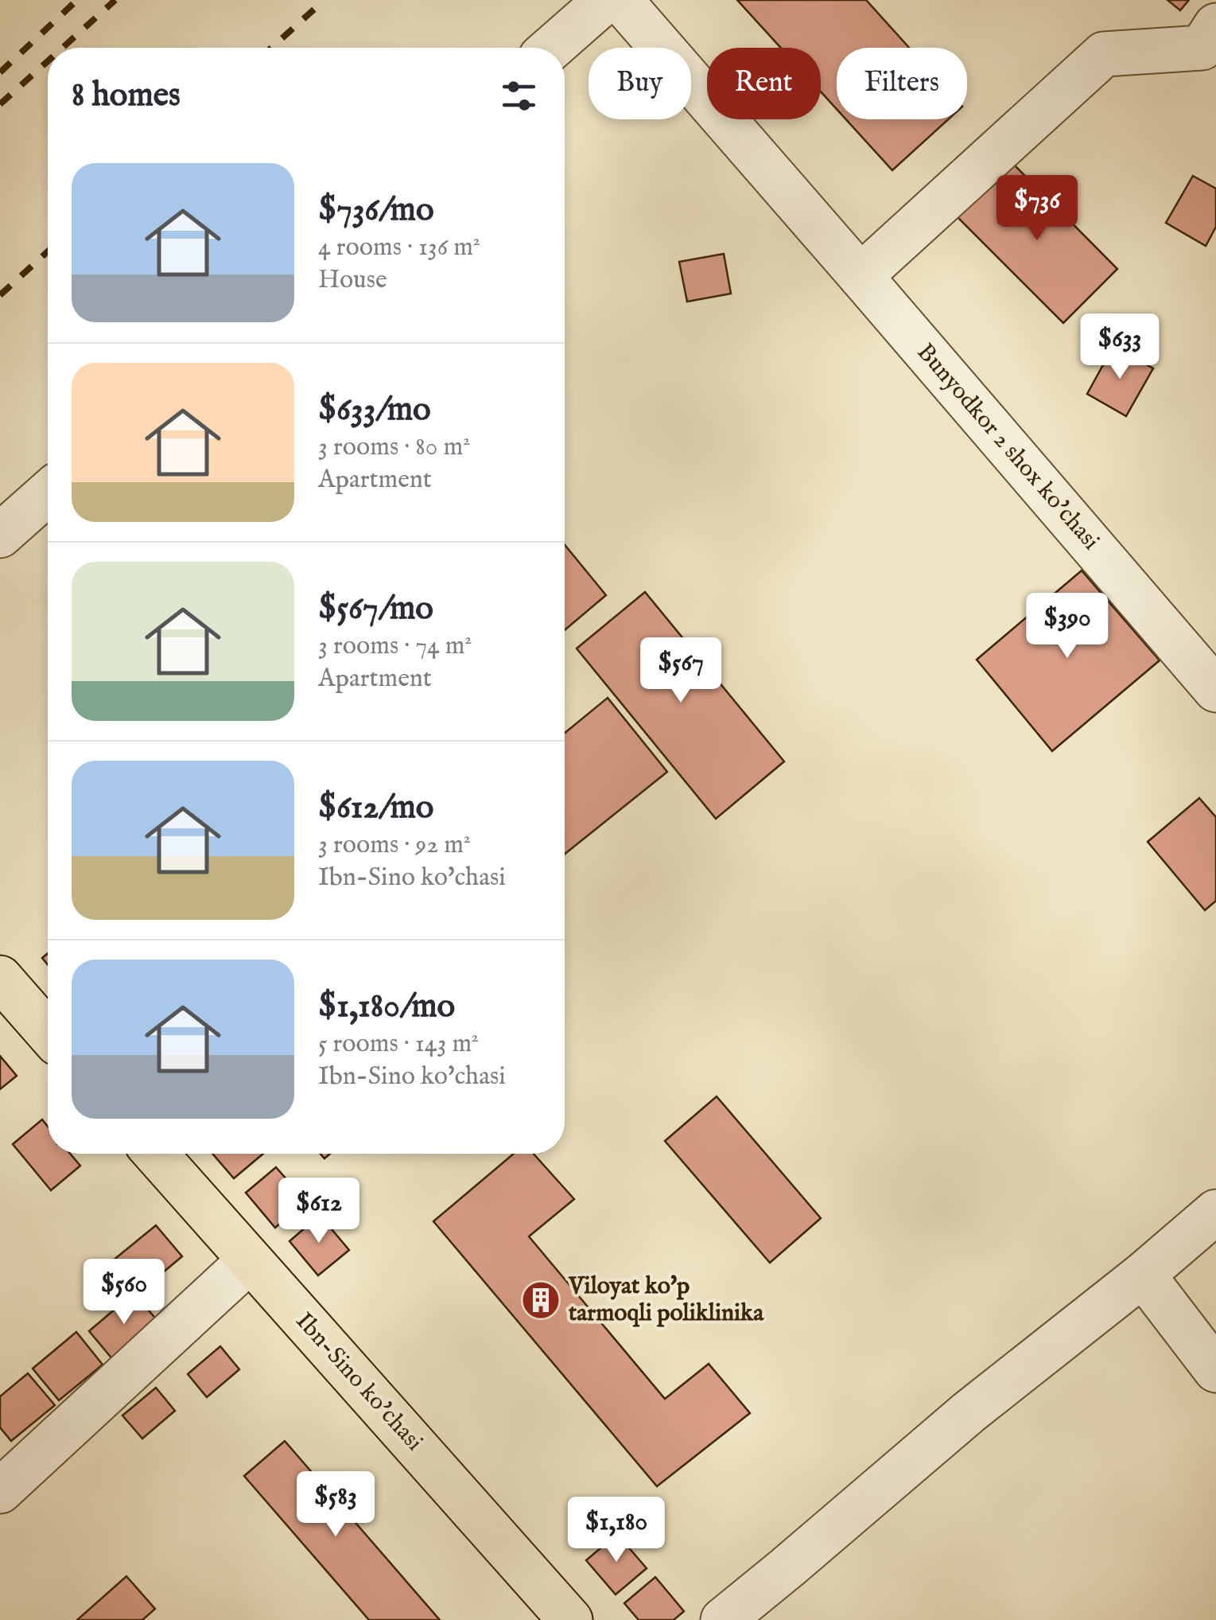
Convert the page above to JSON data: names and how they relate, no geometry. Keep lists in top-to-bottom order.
{
  "streets": {
    "main road": ["Ibn-Sino ko'chasi"],
    "street": ["Bunyodkor 2 shox ko'chasi"]
  },
  "places": {
    "building": ["Viloyat ko'p tarmoqli poliklinika"]
  },
  "page": {
    "chip": ["Buy", "Rent", "Filters"],
    "heading": "8 homes",
    "list": [
      {
        "name": "$736/mo",
        "note": "4 rooms · 136 m² · House"
      },
      {
        "name": "$633/mo",
        "note": "3 rooms · 80 m² · Apartment"
      },
      {
        "name": "$567/mo",
        "note": "3 rooms · 74 m² · Apartment"
      },
      {
        "name": "$612/mo",
        "note": "3 rooms · 92 m² · Ibn-Sino ko'chasi"
      },
      {
        "name": "$1,180/mo",
        "note": "5 rooms · 143 m² · Ibn-Sino ko'chasi"
      }
    ],
    "price": [
      "$736",
      "$633",
      "$390",
      "$567",
      "$612",
      "$560",
      "$583",
      "$1,180"
    ]
  }
}
